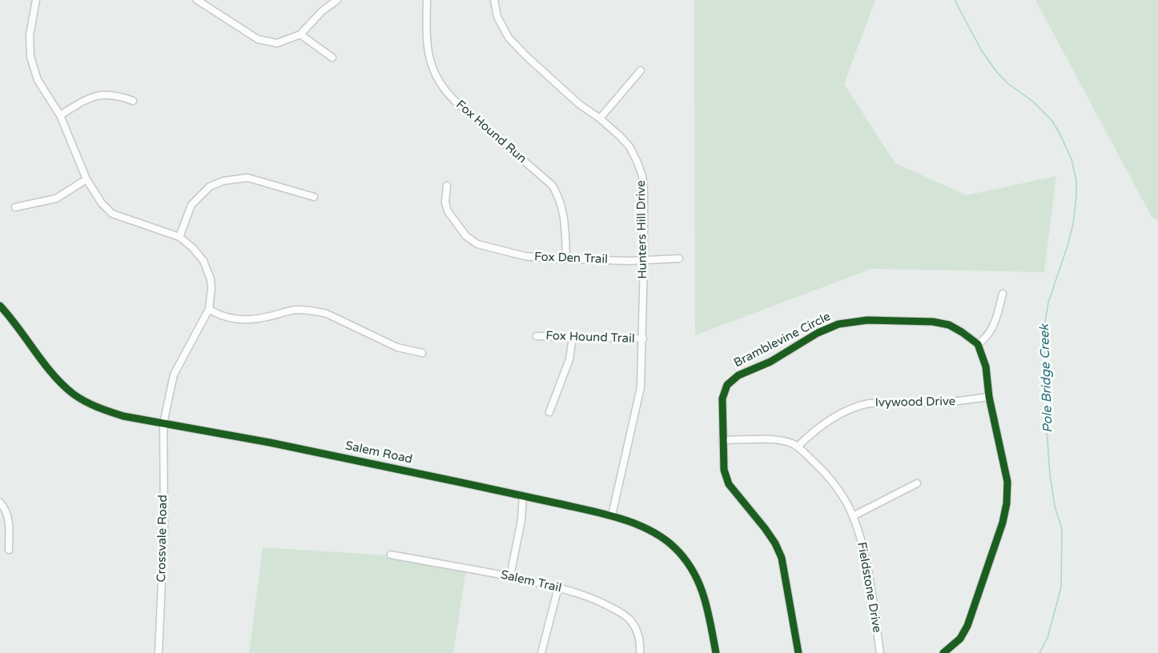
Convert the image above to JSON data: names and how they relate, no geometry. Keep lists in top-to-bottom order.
{
  "streets": {
    "street": [
      "Fox Hound Run",
      "Hunters Hill Drive",
      "Fox Den Trail",
      "Fox Hound Trail",
      "Bramblevine Circle",
      "Ivywood Drive",
      "Salem Road",
      "Crossvale Road",
      "Salem Trail",
      "Fieldstone Drive"
    ]
  },
  "crossings": [
    ["Fox Hound Run", "Fox Den Trail"],
    ["Hunters Hill Drive", "Fox Den Trail"],
    ["Hunters Hill Drive", "Fox Hound Trail"],
    ["Hunters Hill Drive", "Salem Road"],
    ["Bramblevine Circle", "Fieldstone Drive"],
    ["Ivywood Drive", "Fieldstone Drive"],
    ["Salem Road", "Crossvale Road"]
  ],
  "water": ["Pole Bridge Creek"]
}
